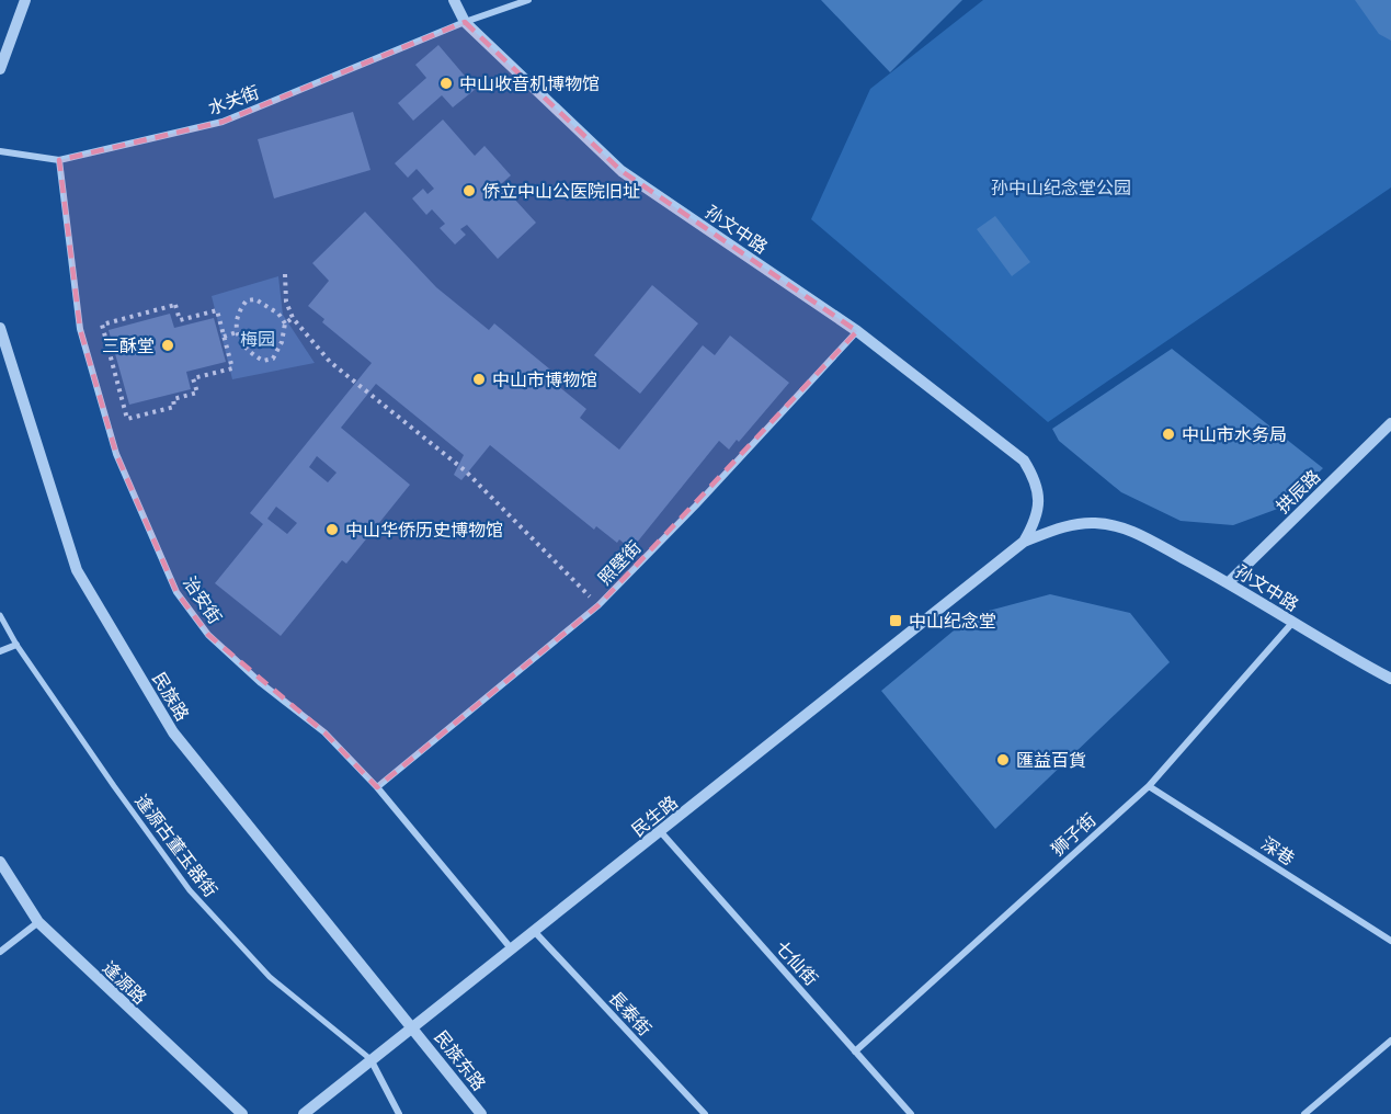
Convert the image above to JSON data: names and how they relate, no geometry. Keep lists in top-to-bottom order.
{
  "streets": {
    "street": [
      "水关街",
      "孙文中路",
      "拱辰路",
      "照壁街",
      "治安街",
      "民族路",
      "民生路",
      "狮子街",
      "逢源古董玉器街",
      "深巷",
      "七仙街",
      "逢源路",
      "長泰街",
      "民族东路"
    ]
  },
  "crossings": [
    ["水关街", "孙文中路"],
    ["水关街", "治安街"],
    ["孙文中路", "拱辰路"],
    ["孙文中路", "照壁街"],
    ["孙文中路", "民生路"],
    ["孙文中路", "狮子街"],
    ["照壁街", "治安街"],
    ["治安街", "民生路"],
    ["民族路", "民生路"],
    ["民族路", "民族东路"],
    ["民生路", "逢源古董玉器街"],
    ["民生路", "七仙街"],
    ["民生路", "長泰街"],
    ["民生路", "民族东路"],
    ["狮子街", "深巷"],
    ["狮子街", "七仙街"]
  ],
  "parks": ["孙中山纪念堂公园", "梅园"],
  "places": {
    "other": [
      "中山收音机博物馆",
      "侨立中山公医院旧址",
      "三酥堂",
      "中山市博物馆",
      "中山市水务局",
      "中山华侨历史博物馆",
      "匯益百貨"
    ],
    "transit": ["中山纪念堂"]
  }
}
